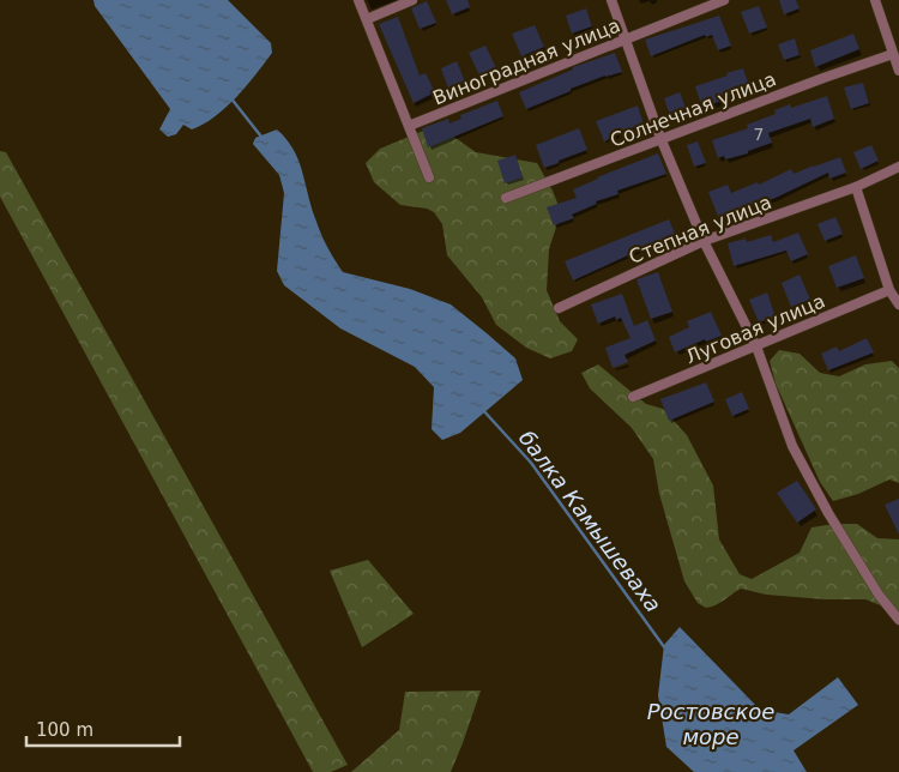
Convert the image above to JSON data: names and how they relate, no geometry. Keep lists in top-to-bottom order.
{
  "streets": {
    "street": [
      "Виноградная улица",
      "Солнечная улица",
      "Степная улица",
      "Луговая улица"
    ]
  },
  "water": ["балка Камышеваха", "Ростовское море"],
  "house_numbers": ["7"],
  "scale_bar": "100 m"
}
